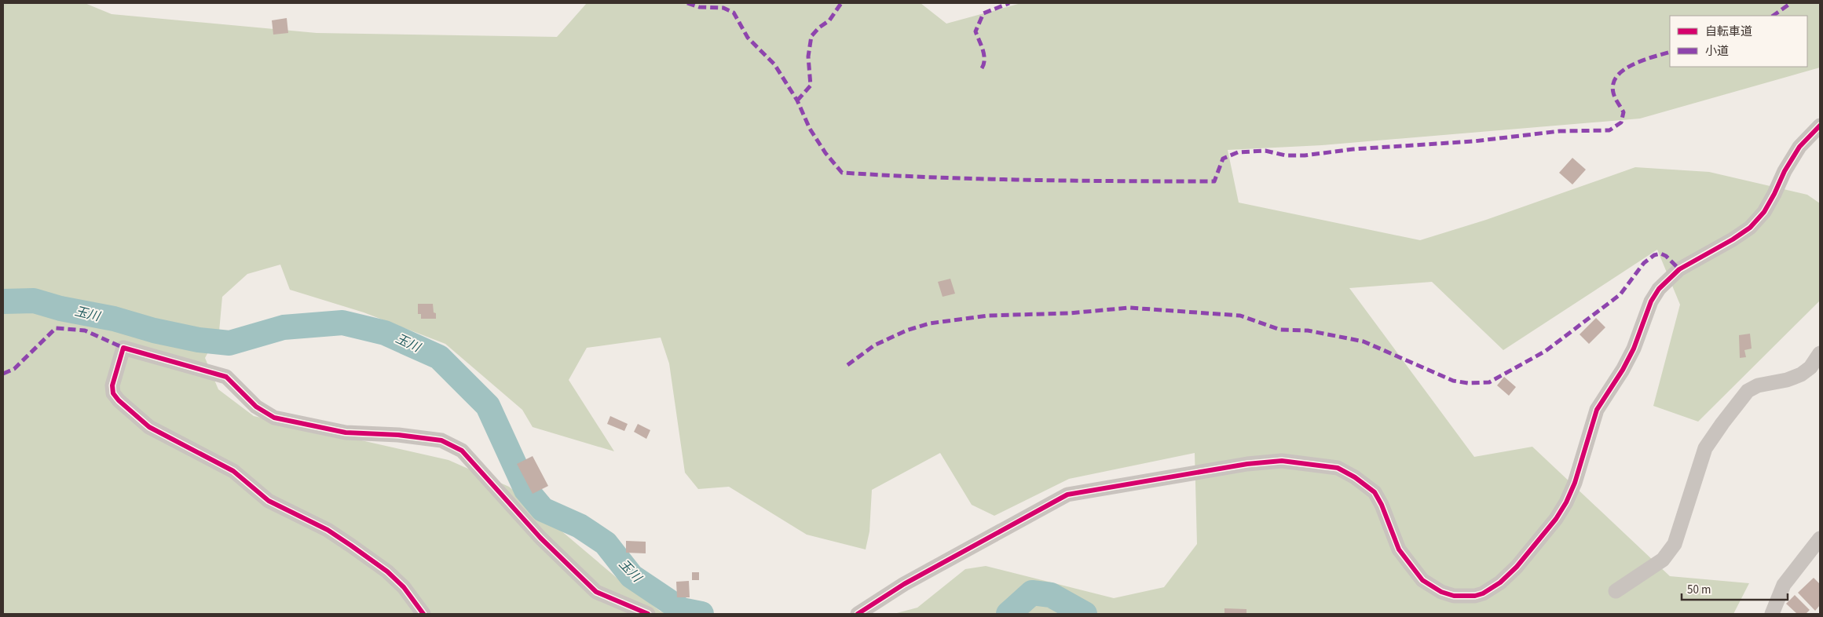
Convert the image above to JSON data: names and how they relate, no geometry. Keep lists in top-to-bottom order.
{
  "water": ["玉川"],
  "legend": ["自転車道", "小道"],
  "scale_bar": "50 m"
}
